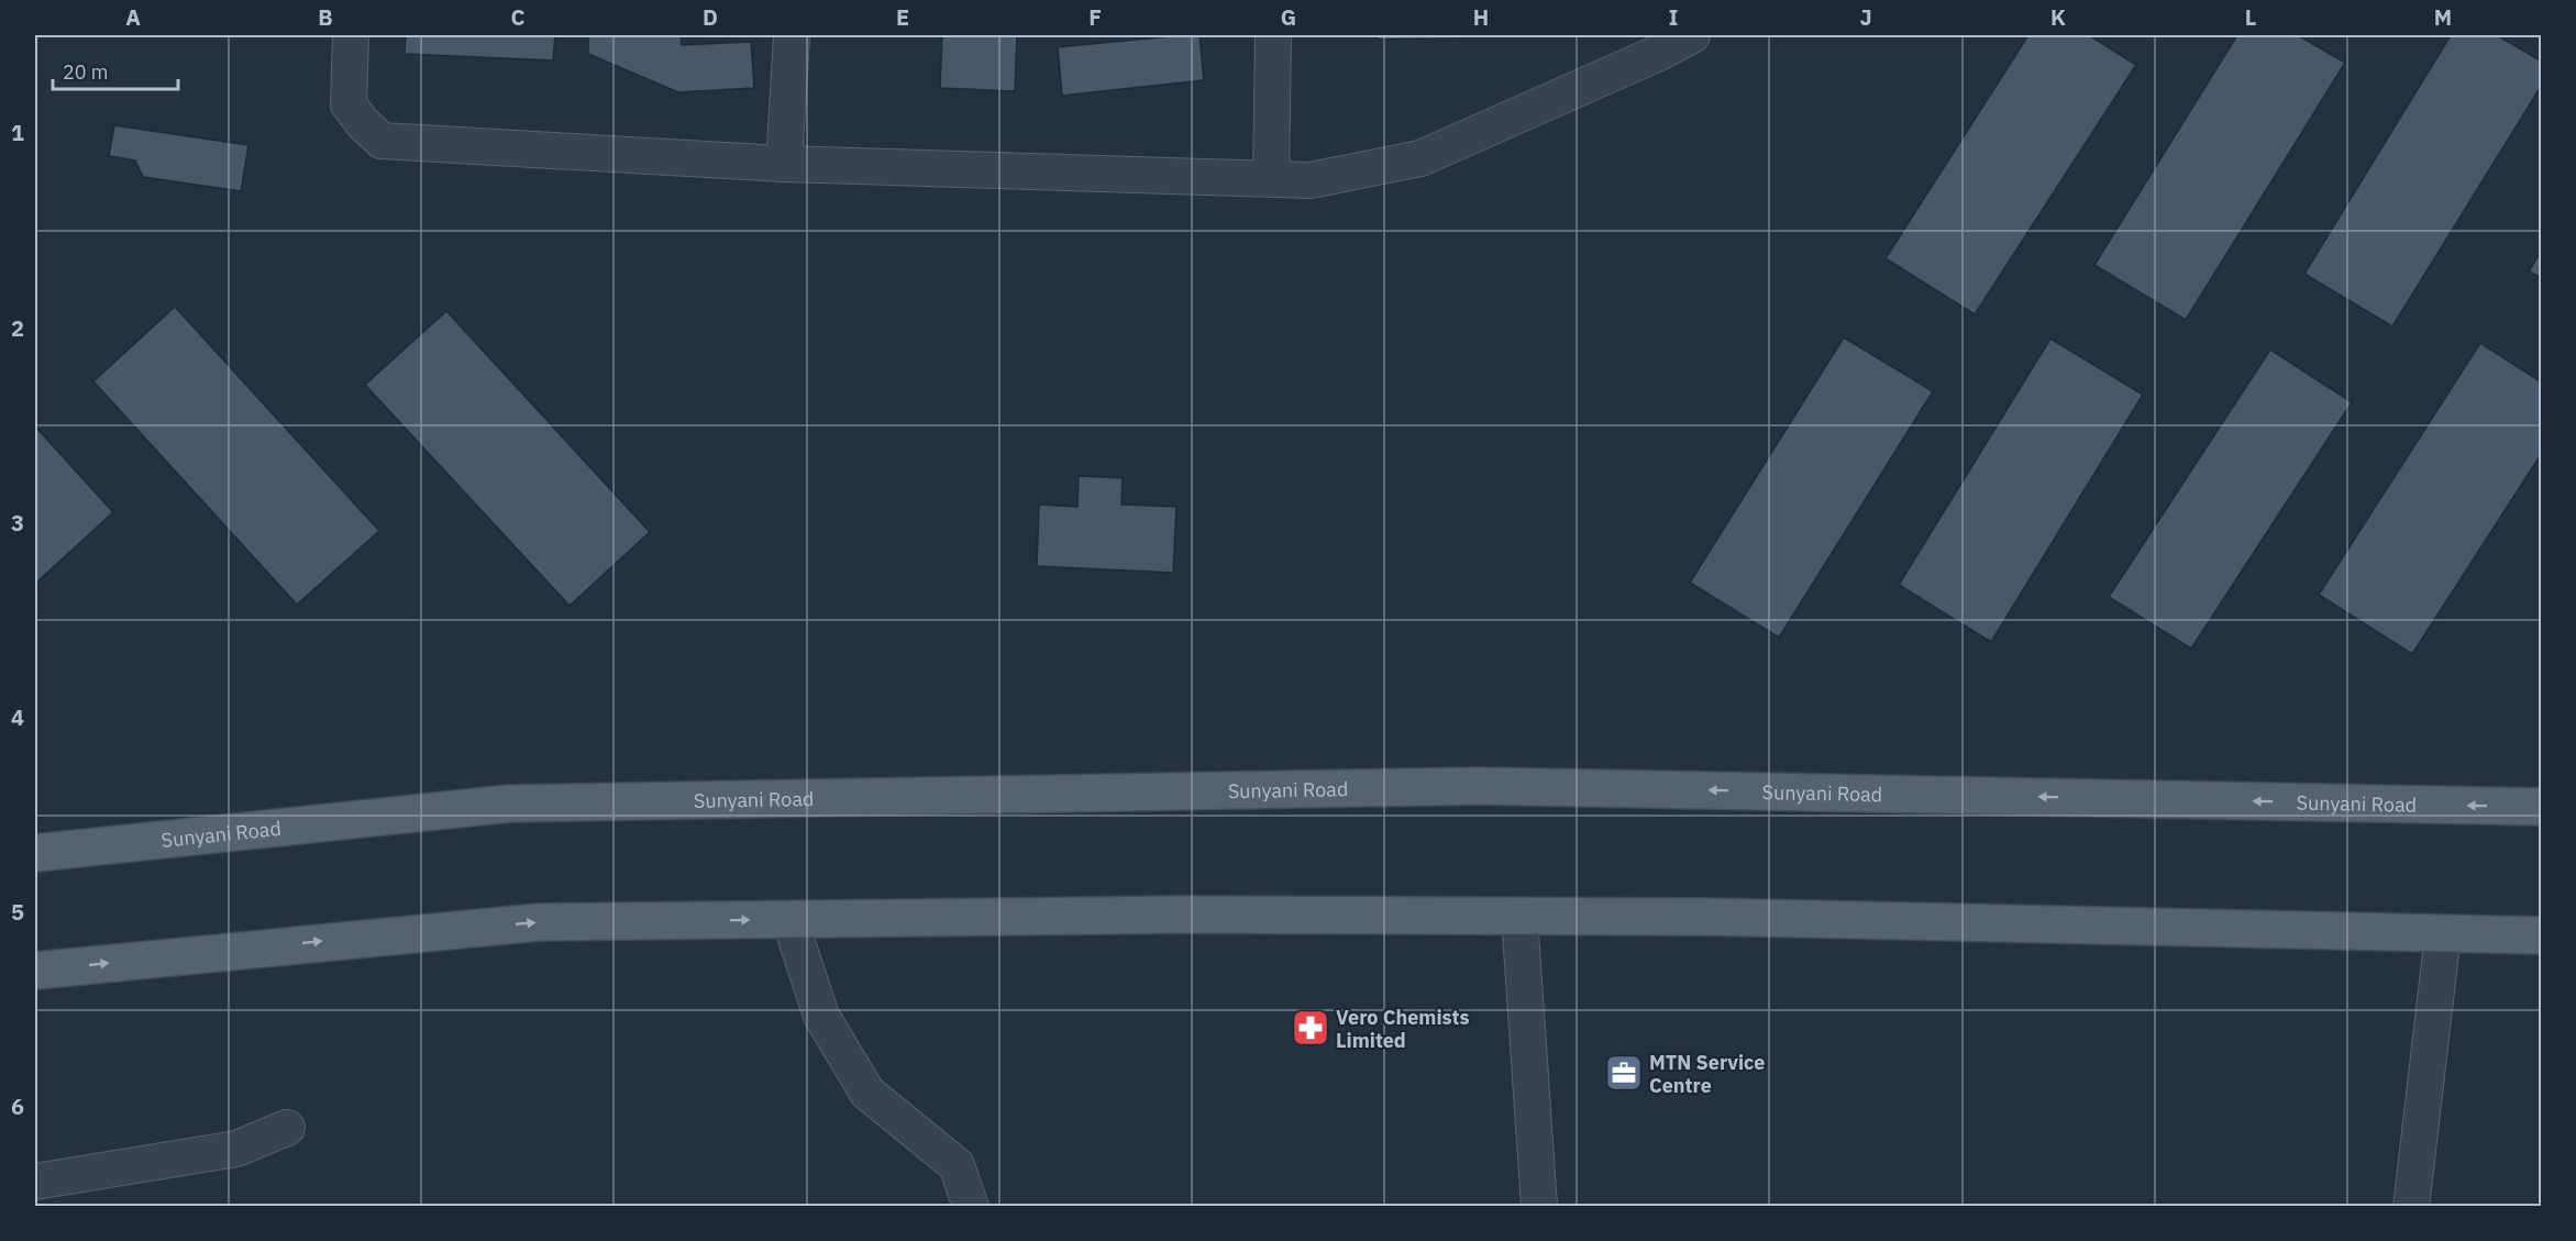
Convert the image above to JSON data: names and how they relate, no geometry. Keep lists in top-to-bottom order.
{
  "streets": {
    "main road": ["Sunyani Road"]
  },
  "places": {
    "pharmacy": ["Vero Chemists Limited"],
    "office": ["MTN Service Centre"]
  },
  "scale_bar": "20 m",
  "grid": {
    "columns": [
      "A",
      "B",
      "C",
      "D",
      "E",
      "F",
      "G",
      "H",
      "I",
      "J",
      "K",
      "L",
      "M"
    ],
    "rows": [
      "1",
      "2",
      "3",
      "4",
      "5",
      "6"
    ]
  }
}
